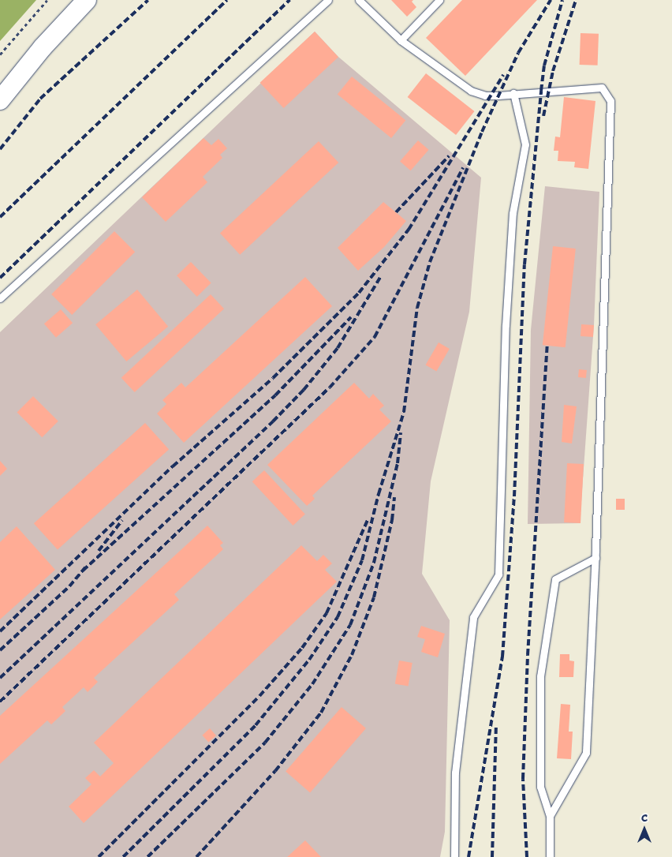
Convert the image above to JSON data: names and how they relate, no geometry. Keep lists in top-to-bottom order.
{
  "north": "top"
}
